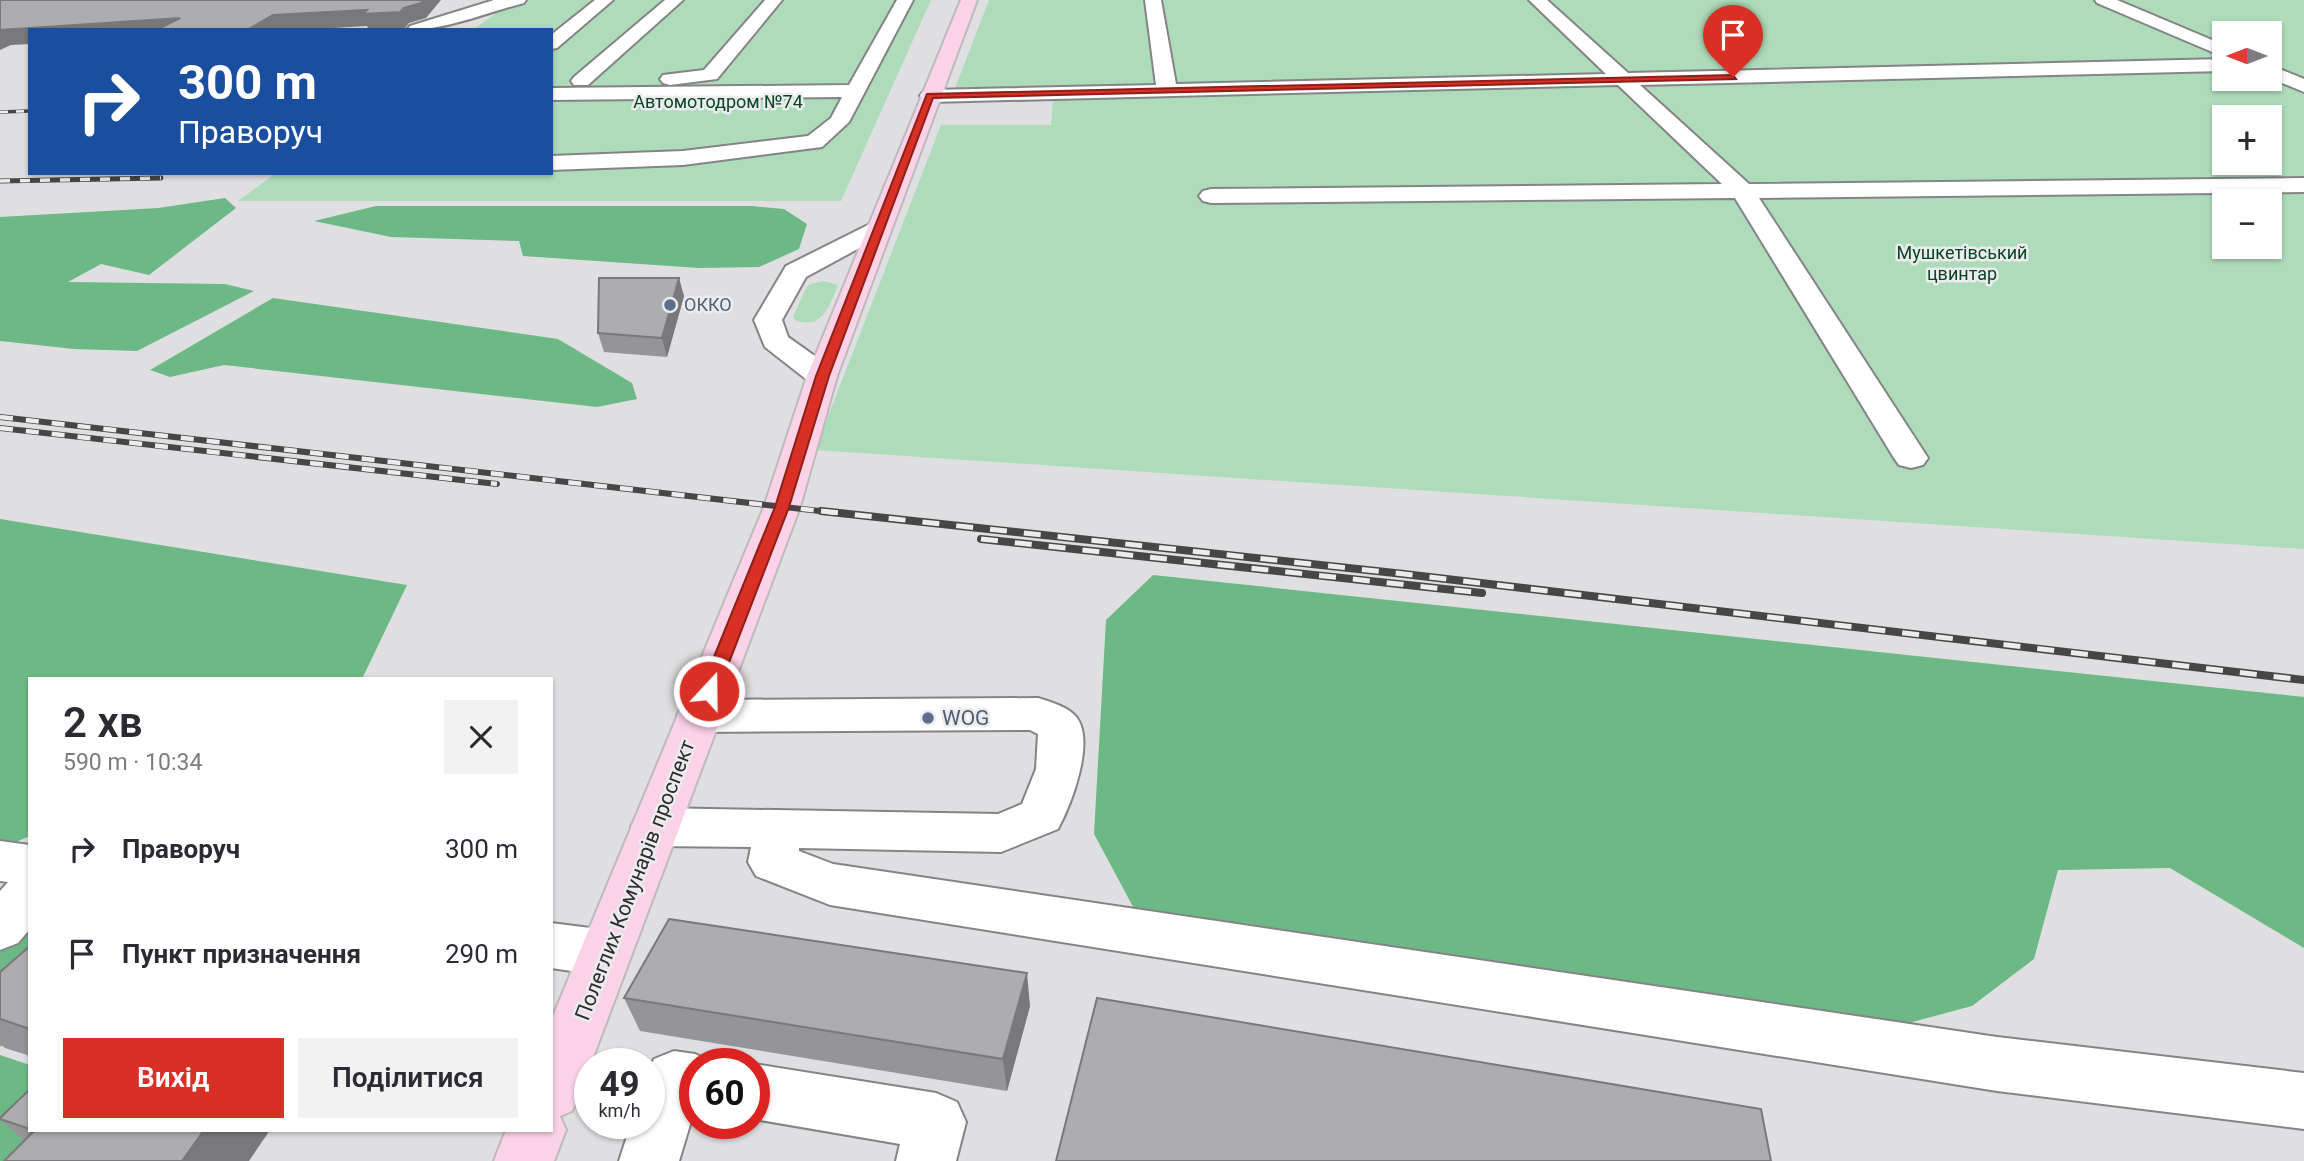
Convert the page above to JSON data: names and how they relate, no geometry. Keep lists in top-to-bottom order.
{
  "streets": {
    "main road": ["Полеглих Комунарів проспект"]
  },
  "parks": ["Автомотодром №74", "Мушкетівський цвинтар"],
  "places": ["ОККО", "WOG"],
  "north": "left",
  "page": {
    "map_buttons": ["+", "−"],
    "turn": ["300 m", "Праворуч"],
    "heading": ["2 хв", "590 m · 10:34"],
    "list": [
      {
        "name": "Праворуч",
        "value": "300 m"
      },
      {
        "name": "Пункт призначення",
        "value": "290 m"
      }
    ],
    "buttons": ["Вихід", "Поділитися"],
    "speed": "49 km/h",
    "limit": "60"
  }
}
